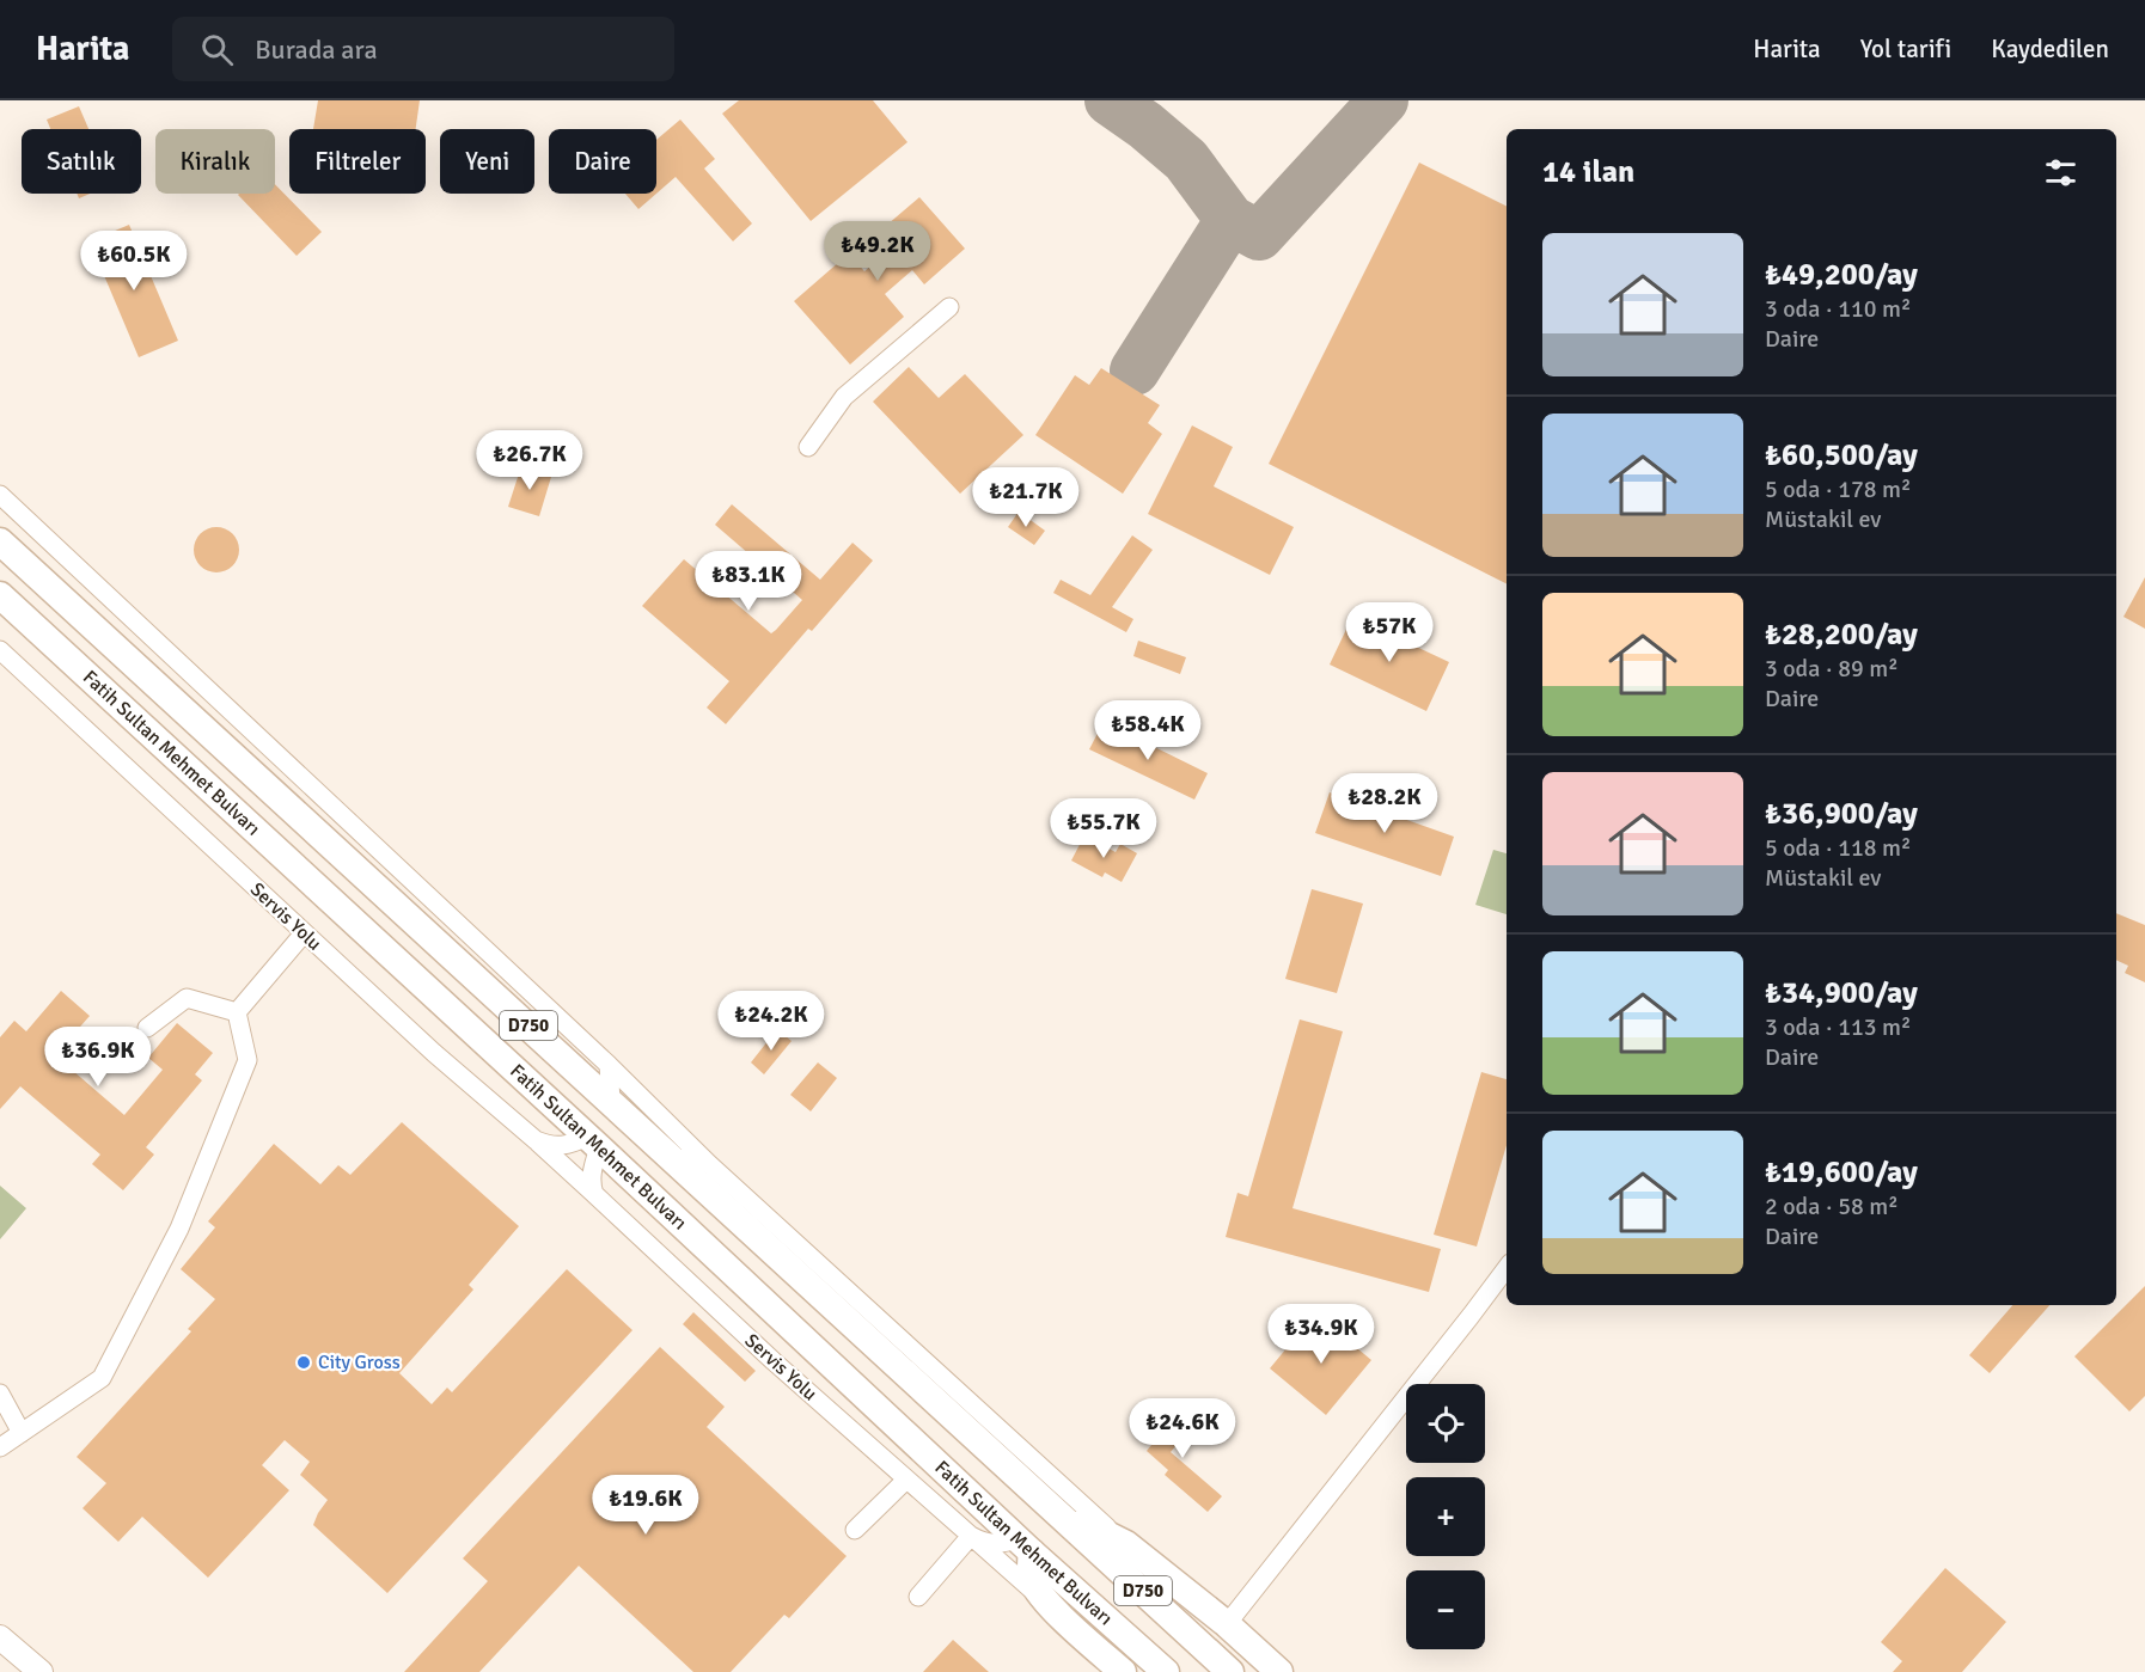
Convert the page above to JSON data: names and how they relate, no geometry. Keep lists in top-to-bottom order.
{
  "streets": {
    "highway": ["Fatih Sultan Mehmet Bulvarı", "D750"],
    "street": ["Servis Yolu"]
  },
  "crossings": [
    ["Fatih Sultan Mehmet Bulvarı", "Servis Yolu"]
  ],
  "places": ["City Gross"],
  "page": {
    "header": "Harita",
    "search": "Burada ara",
    "nav": ["Harita", "Yol tarifi", "Kaydedilen"],
    "chip": [
      "Satılık",
      "Kiralık",
      "Filtreler",
      "Yeni",
      "Daire"
    ],
    "heading": "14 ilan",
    "list": [
      {
        "name": "₺49,200/ay",
        "note": "3 oda · 110 m² · Daire"
      },
      {
        "name": "₺60,500/ay",
        "note": "5 oda · 178 m² · Müstakil ev"
      },
      {
        "name": "₺28,200/ay",
        "note": "3 oda · 89 m² · Daire"
      },
      {
        "name": "₺36,900/ay",
        "note": "5 oda · 118 m² · Müstakil ev"
      },
      {
        "name": "₺34,900/ay",
        "note": "3 oda · 113 m² · Daire"
      },
      {
        "name": "₺19,600/ay",
        "note": "2 oda · 58 m² · Daire"
      }
    ],
    "price": [
      "₺49.2K",
      "₺60.5K",
      "₺26.7K",
      "₺21.7K",
      "₺83.1K",
      "₺57K",
      "₺58.4K",
      "₺28.2K",
      "₺55.7K",
      "₺24.2K",
      "₺36.9K",
      "₺34.9K",
      "₺24.6K",
      "₺19.6K"
    ],
    "map_buttons": ["+", "−"]
  }
}
